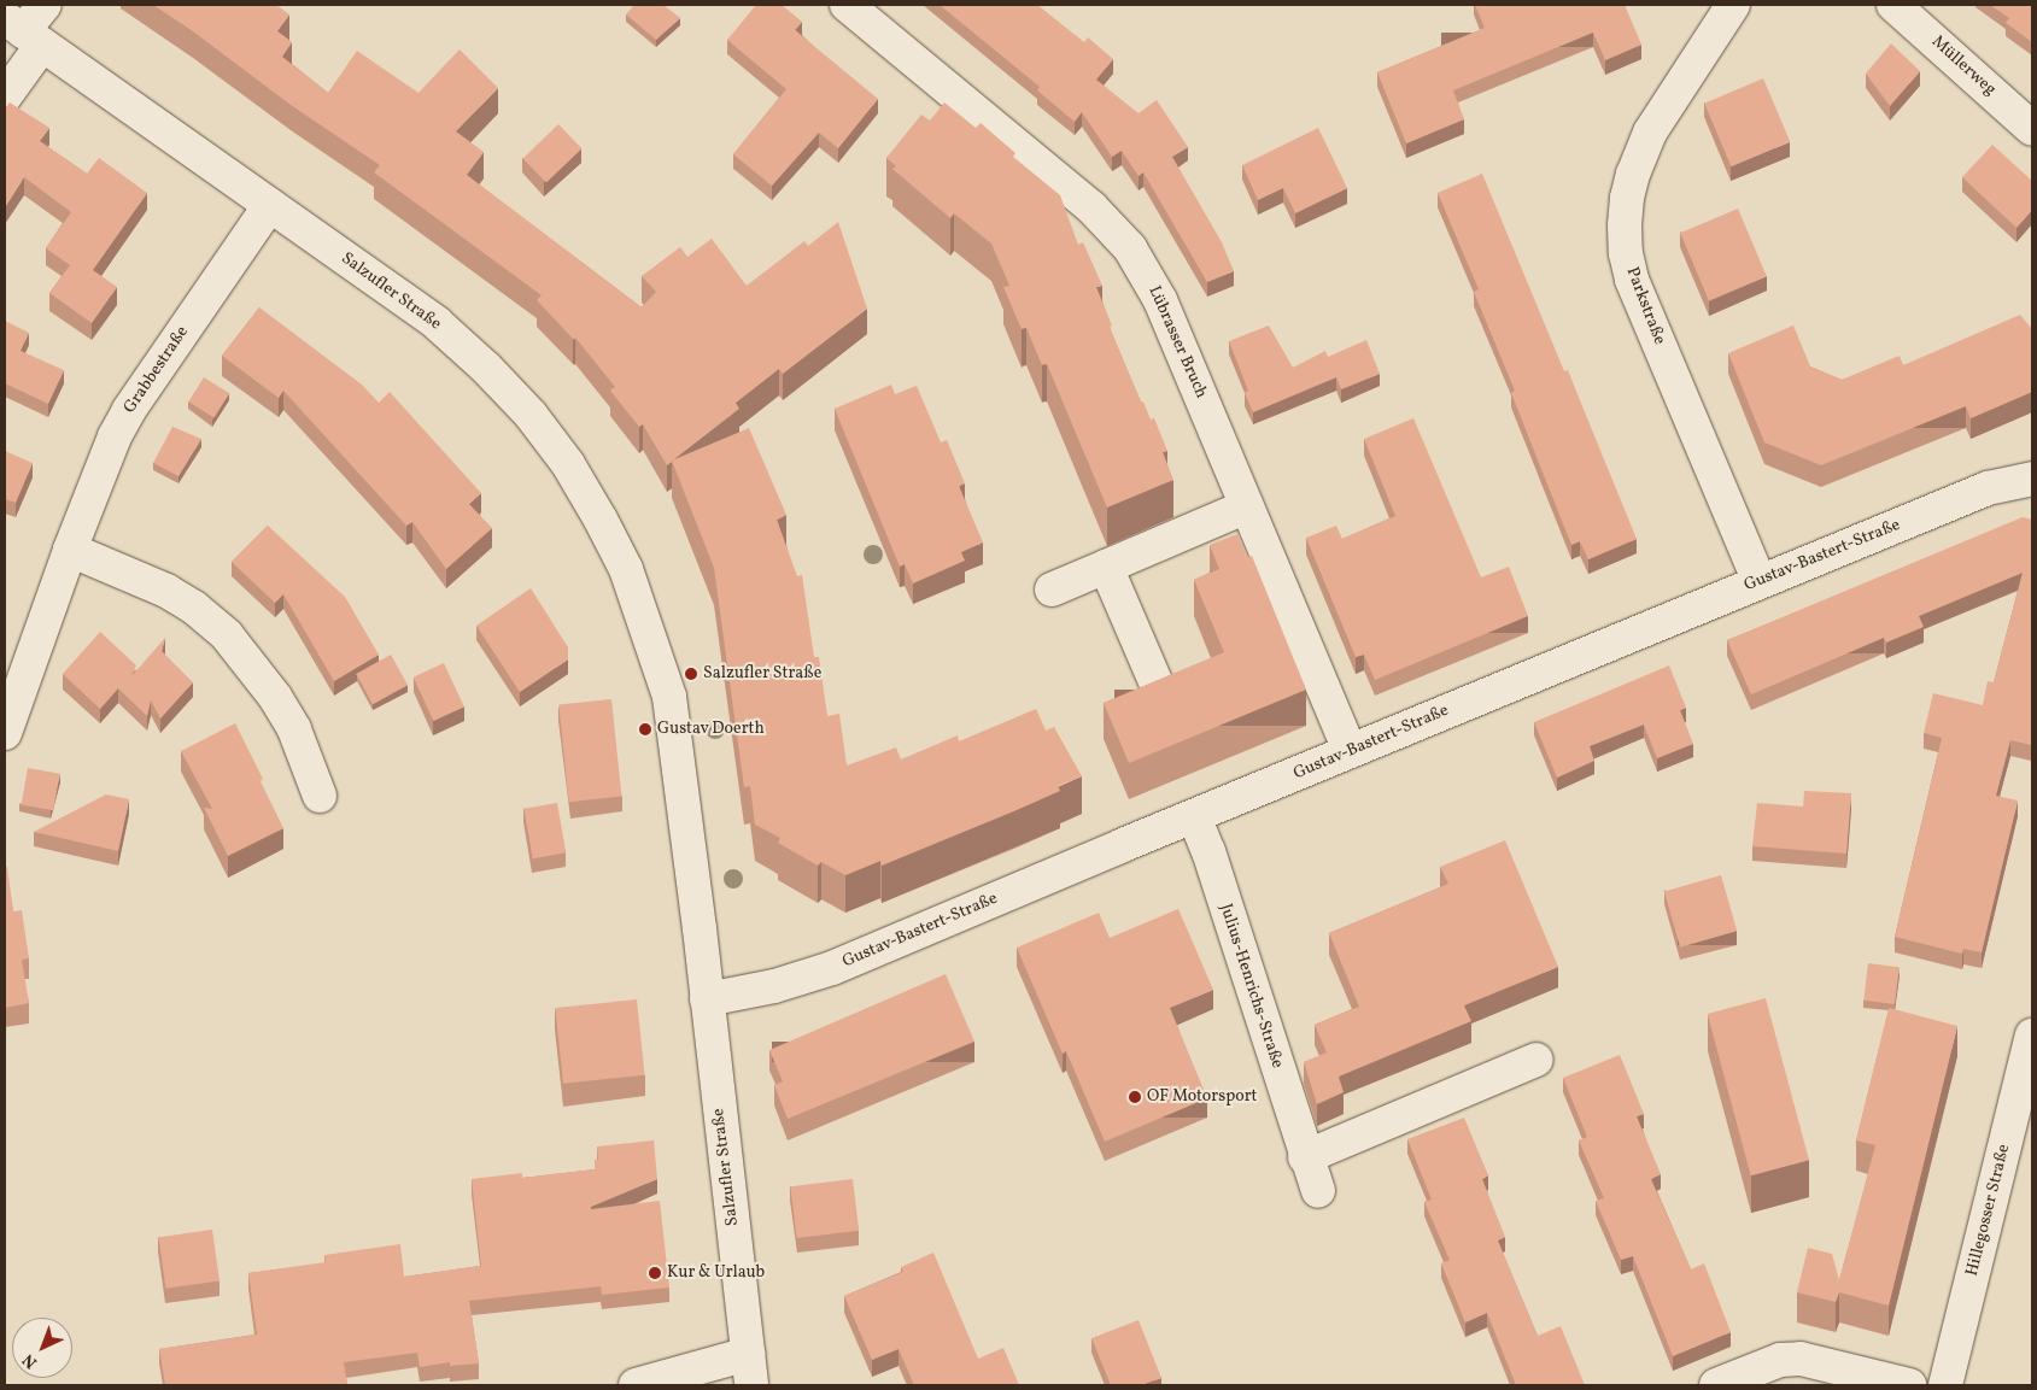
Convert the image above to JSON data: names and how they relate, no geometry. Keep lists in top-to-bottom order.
{
  "streets": {
    "street": [
      "Müllerweg",
      "Salzufler Straße",
      "Parkstraße",
      "Lübrasser Bruch",
      "Grabbestraße",
      "Gustav-Bastert-Straße",
      "Julius-Henrichs-Straße",
      "Hillegosser Straße"
    ]
  },
  "crossings": [
    ["Salzufler Straße", "Grabbestraße"],
    ["Salzufler Straße", "Gustav-Bastert-Straße"],
    ["Parkstraße", "Gustav-Bastert-Straße"],
    ["Lübrasser Bruch", "Gustav-Bastert-Straße"],
    ["Gustav-Bastert-Straße", "Julius-Henrichs-Straße"]
  ],
  "places": [
    "Salzufler Straße",
    "Gustav Doerth",
    "OF Motorsport",
    "Kur & Urlaub"
  ],
  "north": "bottom left"
}
